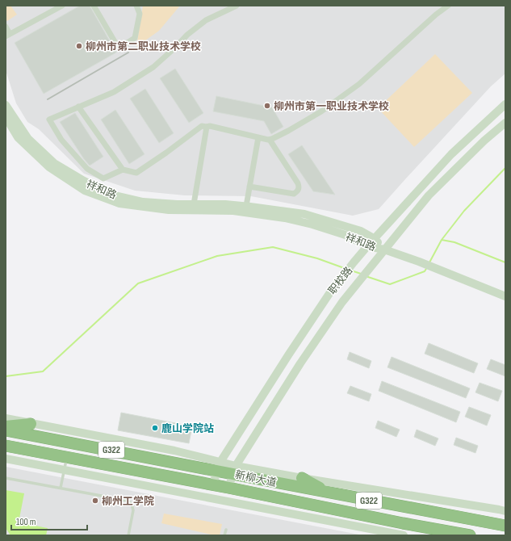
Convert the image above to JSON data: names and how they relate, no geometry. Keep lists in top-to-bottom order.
{
  "streets": {
    "highway": ["G322", "新柳大道"],
    "main road": ["祥和路", "职校路"]
  },
  "crossings": [
    ["祥和路", "职校路"],
    ["职校路", "新柳大道"]
  ],
  "places": [
    "柳州市第二职业技术学校",
    "柳州市第一职业技术学校",
    "鹿山学院站",
    "柳州工学院"
  ],
  "scale_bar": "100 m"
}
